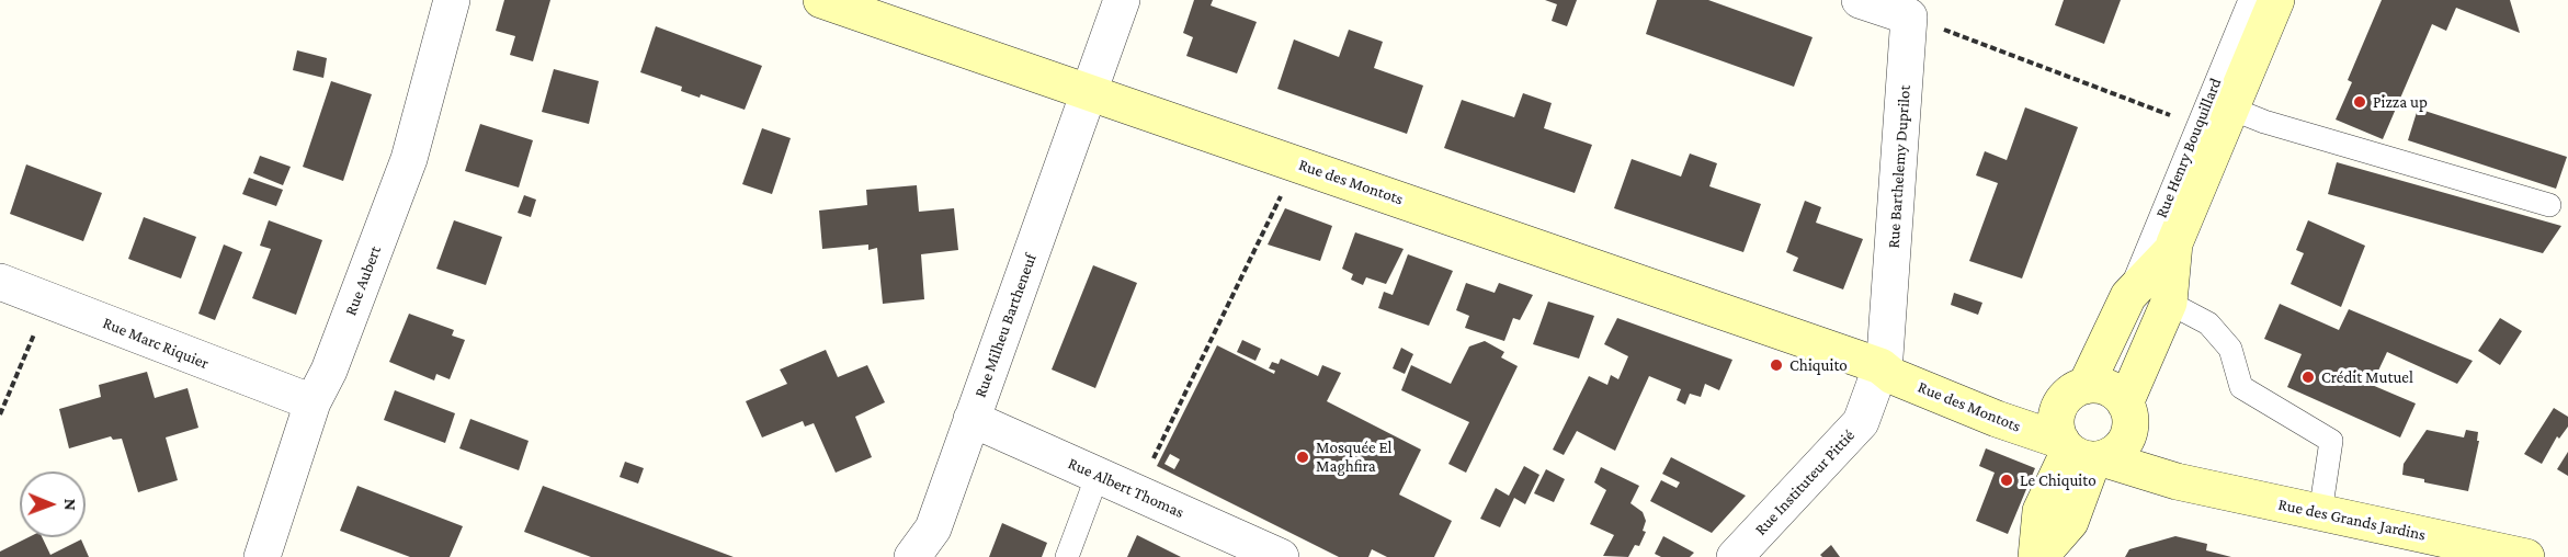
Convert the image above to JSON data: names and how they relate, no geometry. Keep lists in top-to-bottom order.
{
  "streets": {
    "main road": ["Rue Henry Bouquillard", "Rue des Montots", "Rue des Grands Jardins"],
    "street": [
      "Rue Barthelemy Duprilot",
      "Rue Aubert",
      "Rue Milheu Bartheneuf",
      "Rue Marc Riquier",
      "Rue Instituteur Pittié",
      "Rue Albert Thomas"
    ]
  },
  "crossings": [
    ["Rue Henry Bouquillard", "Rue des Montots"],
    ["Rue Henry Bouquillard", "Rue des Grands Jardins"],
    ["Rue Barthelemy Duprilot", "Rue des Montots"],
    ["Rue Barthelemy Duprilot", "Rue Instituteur Pittié"],
    ["Rue des Montots", "Rue Milheu Bartheneuf"],
    ["Rue des Montots", "Rue Instituteur Pittié"],
    ["Rue des Montots", "Rue des Grands Jardins"],
    ["Rue Aubert", "Rue Marc Riquier"],
    ["Rue Milheu Bartheneuf", "Rue Albert Thomas"]
  ],
  "places": [
    "Pizza up",
    "Chiquito",
    "Crédit Mutuel",
    "Mosquée El Maghfira",
    "Le Chiquito"
  ],
  "north": "right"
}
